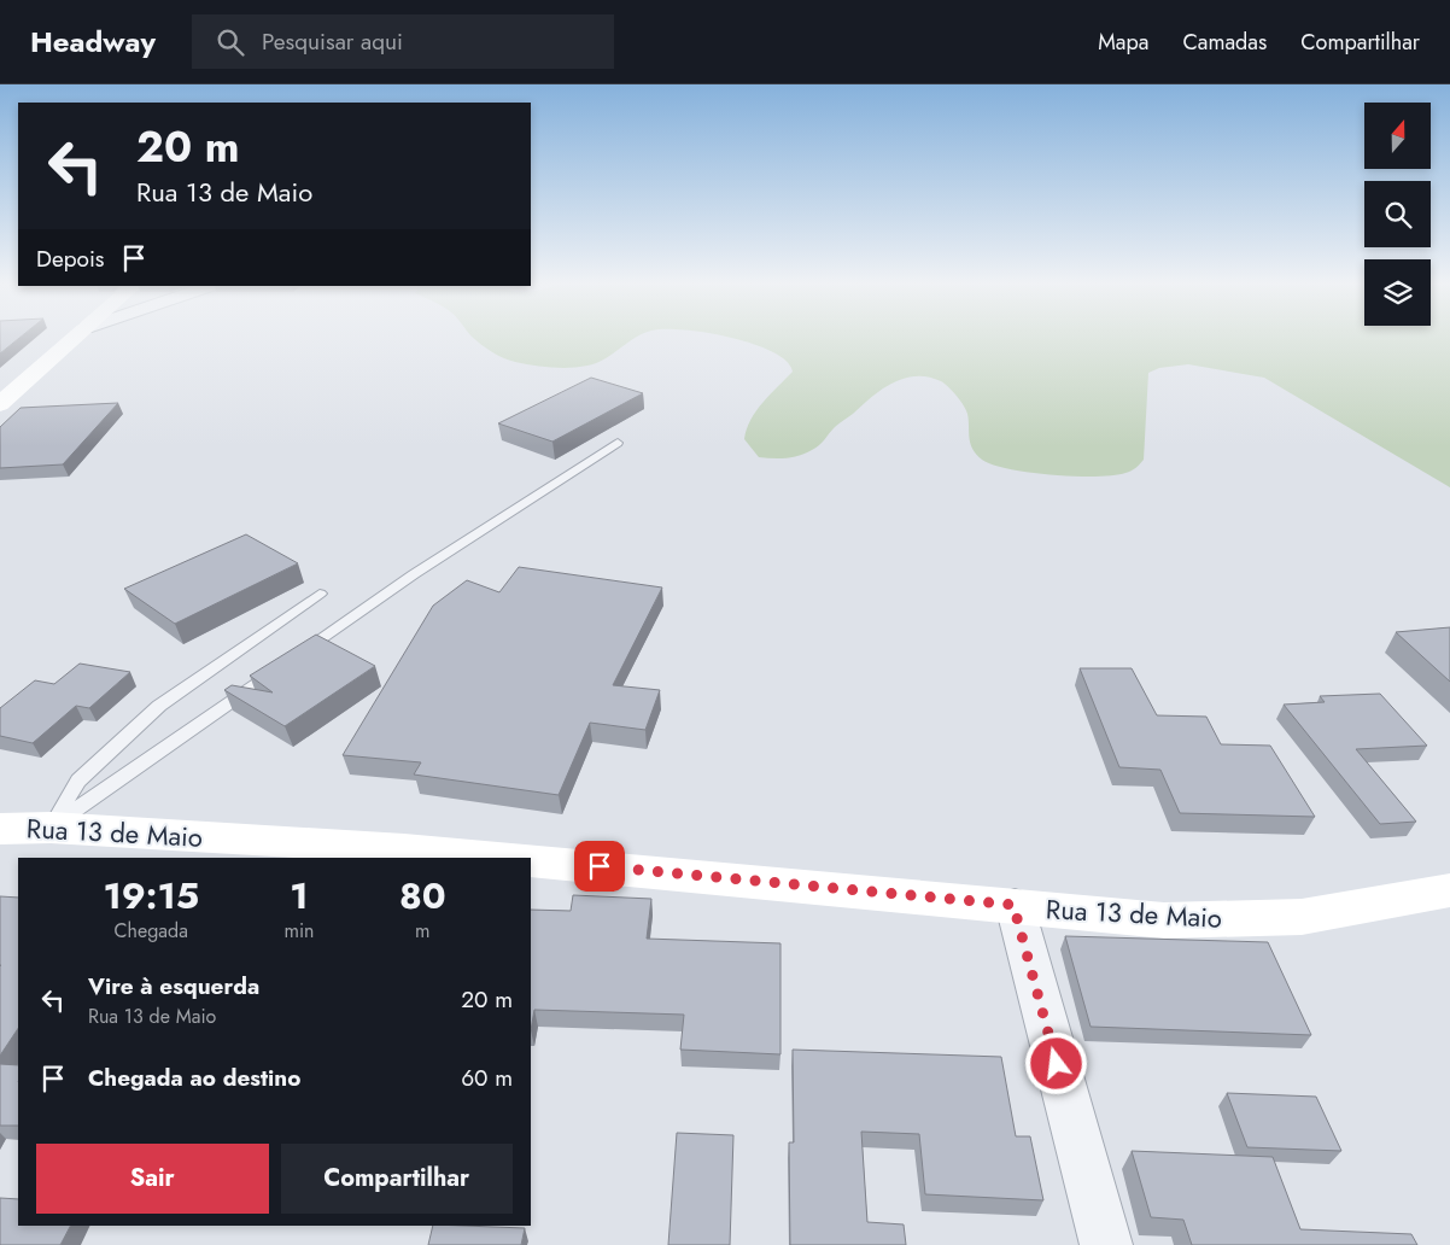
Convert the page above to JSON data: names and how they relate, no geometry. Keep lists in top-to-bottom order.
{
  "streets": {
    "main road": ["Rua 13 de Maio"]
  },
  "north": "top",
  "page": {
    "header": "Headway",
    "search": "Pesquisar aqui",
    "nav": ["Mapa", "Camadas", "Compartilhar"],
    "turn": ["20 m", "Rua 13 de Maio"],
    "then": "Depois",
    "eta": [
      "19:15",
      "Chegada",
      "1",
      "min",
      "80",
      "m"
    ],
    "list": [
      {
        "name": "Vire à esquerda",
        "note": "Rua 13 de Maio",
        "value": "20 m"
      },
      {
        "name": "Chegada ao destino",
        "value": "60 m"
      }
    ],
    "buttons": ["Sair", "Compartilhar"]
  }
}
